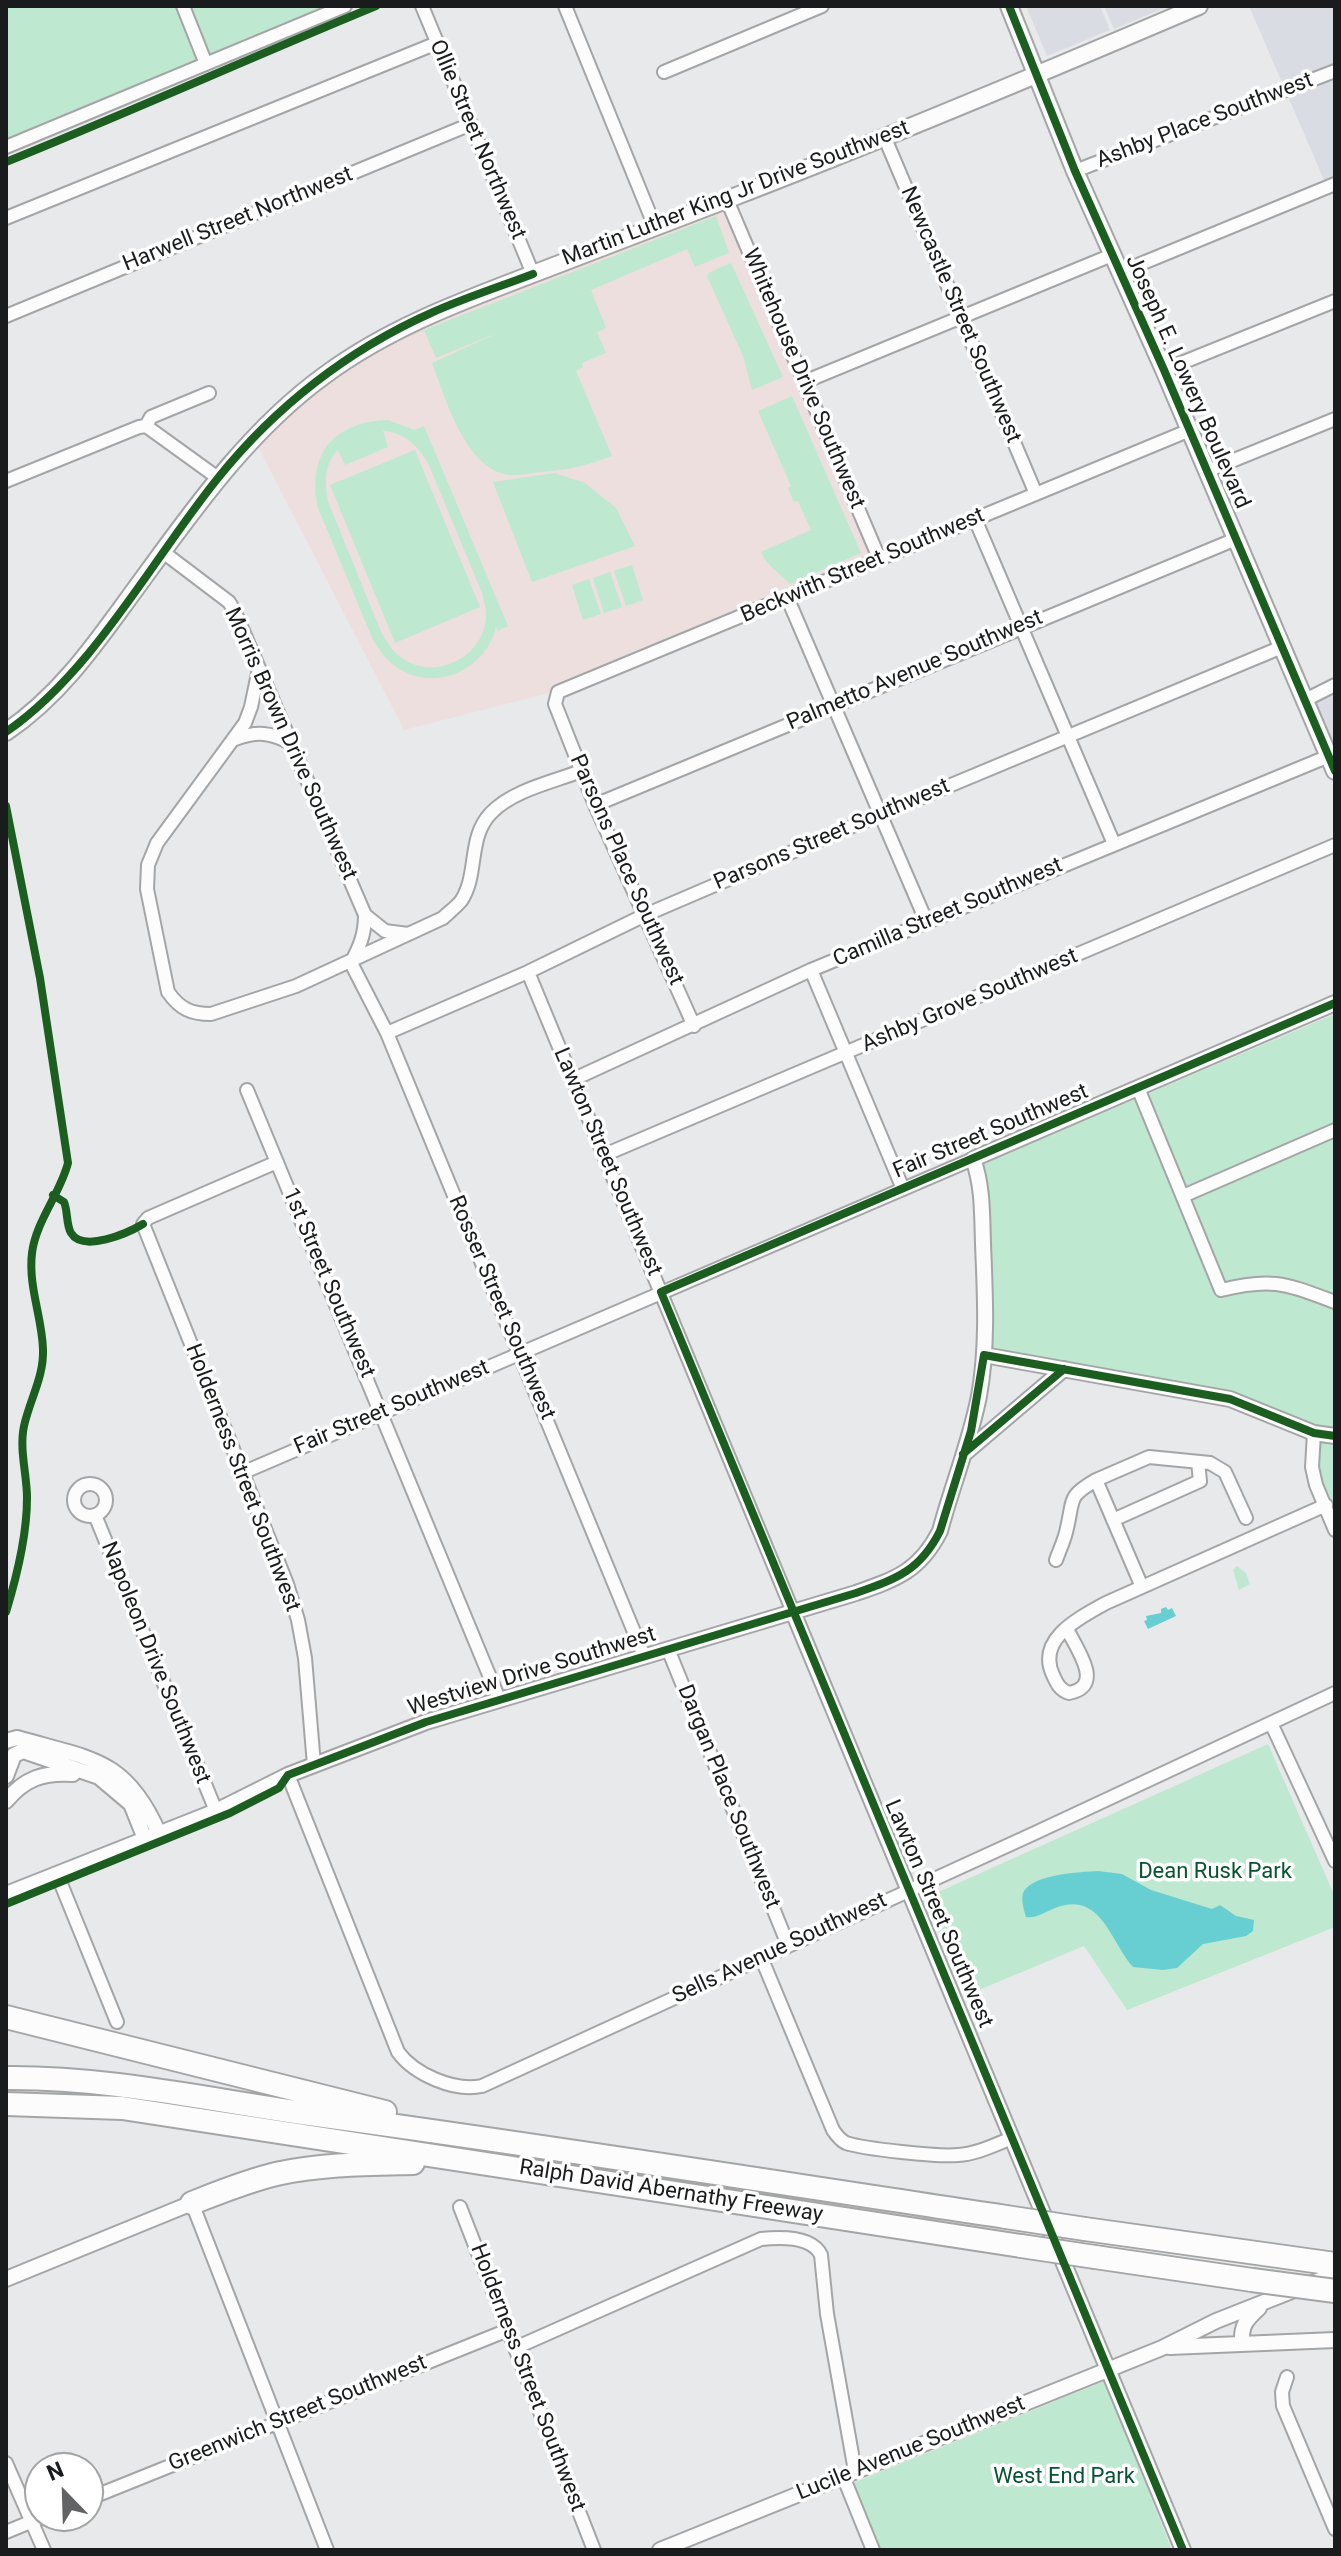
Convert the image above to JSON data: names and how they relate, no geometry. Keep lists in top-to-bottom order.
{
  "streets": {
    "highway": ["Ralph David Abernathy Freeway"],
    "main road": ["Martin Luther King Jr Drive Southwest", "Joseph E. Lowery Boulevard"],
    "street": [
      "Ashby Place Southwest",
      "Ollie Street Northwest",
      "Harwell Street Northwest",
      "Newcastle Street Southwest",
      "Whitehouse Drive Southwest",
      "Beckwith Street Southwest",
      "Palmetto Avenue Southwest",
      "Morris Brown Drive Southwest",
      "Parsons Street Southwest",
      "Parsons Place Southwest",
      "Camilla Street Southwest",
      "Ashby Grove Southwest",
      "Fair Street Southwest",
      "Lawton Street Southwest",
      "1st Street Southwest",
      "Rosser Street Southwest",
      "Holderness Street Southwest",
      "Napoleon Drive Southwest",
      "Westview Drive Southwest",
      "Dargan Place Southwest",
      "Sells Avenue Southwest",
      "Greenwich Street Southwest",
      "Lucile Avenue Southwest"
    ]
  },
  "crossings": [
    ["Ashby Place Southwest", "Joseph E. Lowery Boulevard"],
    ["Ollie Street Northwest", "Martin Luther King Jr Drive Southwest"],
    ["Ollie Street Northwest", "Harwell Street Northwest"],
    ["Martin Luther King Jr Drive Southwest", "Newcastle Street Southwest"],
    ["Martin Luther King Jr Drive Southwest", "Whitehouse Drive Southwest"],
    ["Martin Luther King Jr Drive Southwest", "Joseph E. Lowery Boulevard"],
    ["Martin Luther King Jr Drive Southwest", "Morris Brown Drive Southwest"],
    ["Newcastle Street Southwest", "Beckwith Street Southwest"],
    ["Whitehouse Drive Southwest", "Beckwith Street Southwest"],
    ["Joseph E. Lowery Boulevard", "Beckwith Street Southwest"],
    ["Joseph E. Lowery Boulevard", "Palmetto Avenue Southwest"],
    ["Joseph E. Lowery Boulevard", "Parsons Street Southwest"],
    ["Joseph E. Lowery Boulevard", "Camilla Street Southwest"],
    ["Beckwith Street Southwest", "Parsons Place Southwest"],
    ["Palmetto Avenue Southwest", "Parsons Place Southwest"],
    ["Morris Brown Drive Southwest", "Rosser Street Southwest"],
    ["Parsons Street Southwest", "Parsons Place Southwest"],
    ["Parsons Street Southwest", "Lawton Street Southwest"],
    ["Parsons Street Southwest", "Rosser Street Southwest"],
    ["Parsons Place Southwest", "Camilla Street Southwest"],
    ["Camilla Street Southwest", "Lawton Street Southwest"],
    ["Ashby Grove Southwest", "Lawton Street Southwest"],
    ["Fair Street Southwest", "Lawton Street Southwest"],
    ["Fair Street Southwest", "1st Street Southwest"],
    ["Fair Street Southwest", "Rosser Street Southwest"],
    ["Fair Street Southwest", "Holderness Street Southwest"],
    ["Fair Street Southwest", "Westview Drive Southwest"],
    ["Lawton Street Southwest", "Westview Drive Southwest"],
    ["Lawton Street Southwest", "Sells Avenue Southwest"],
    ["Lawton Street Southwest", "Lucile Avenue Southwest"],
    ["1st Street Southwest", "Holderness Street Southwest"],
    ["1st Street Southwest", "Westview Drive Southwest"],
    ["Rosser Street Southwest", "Westview Drive Southwest"],
    ["Holderness Street Southwest", "Westview Drive Southwest"],
    ["Holderness Street Southwest", "Greenwich Street Southwest"],
    ["Napoleon Drive Southwest", "Westview Drive Southwest"],
    ["Westview Drive Southwest", "Dargan Place Southwest"],
    ["Westview Drive Southwest", "Sells Avenue Southwest"],
    ["Dargan Place Southwest", "Sells Avenue Southwest"]
  ],
  "parks": ["Dean Rusk Park", "West End Park"],
  "north": "top left"
}
